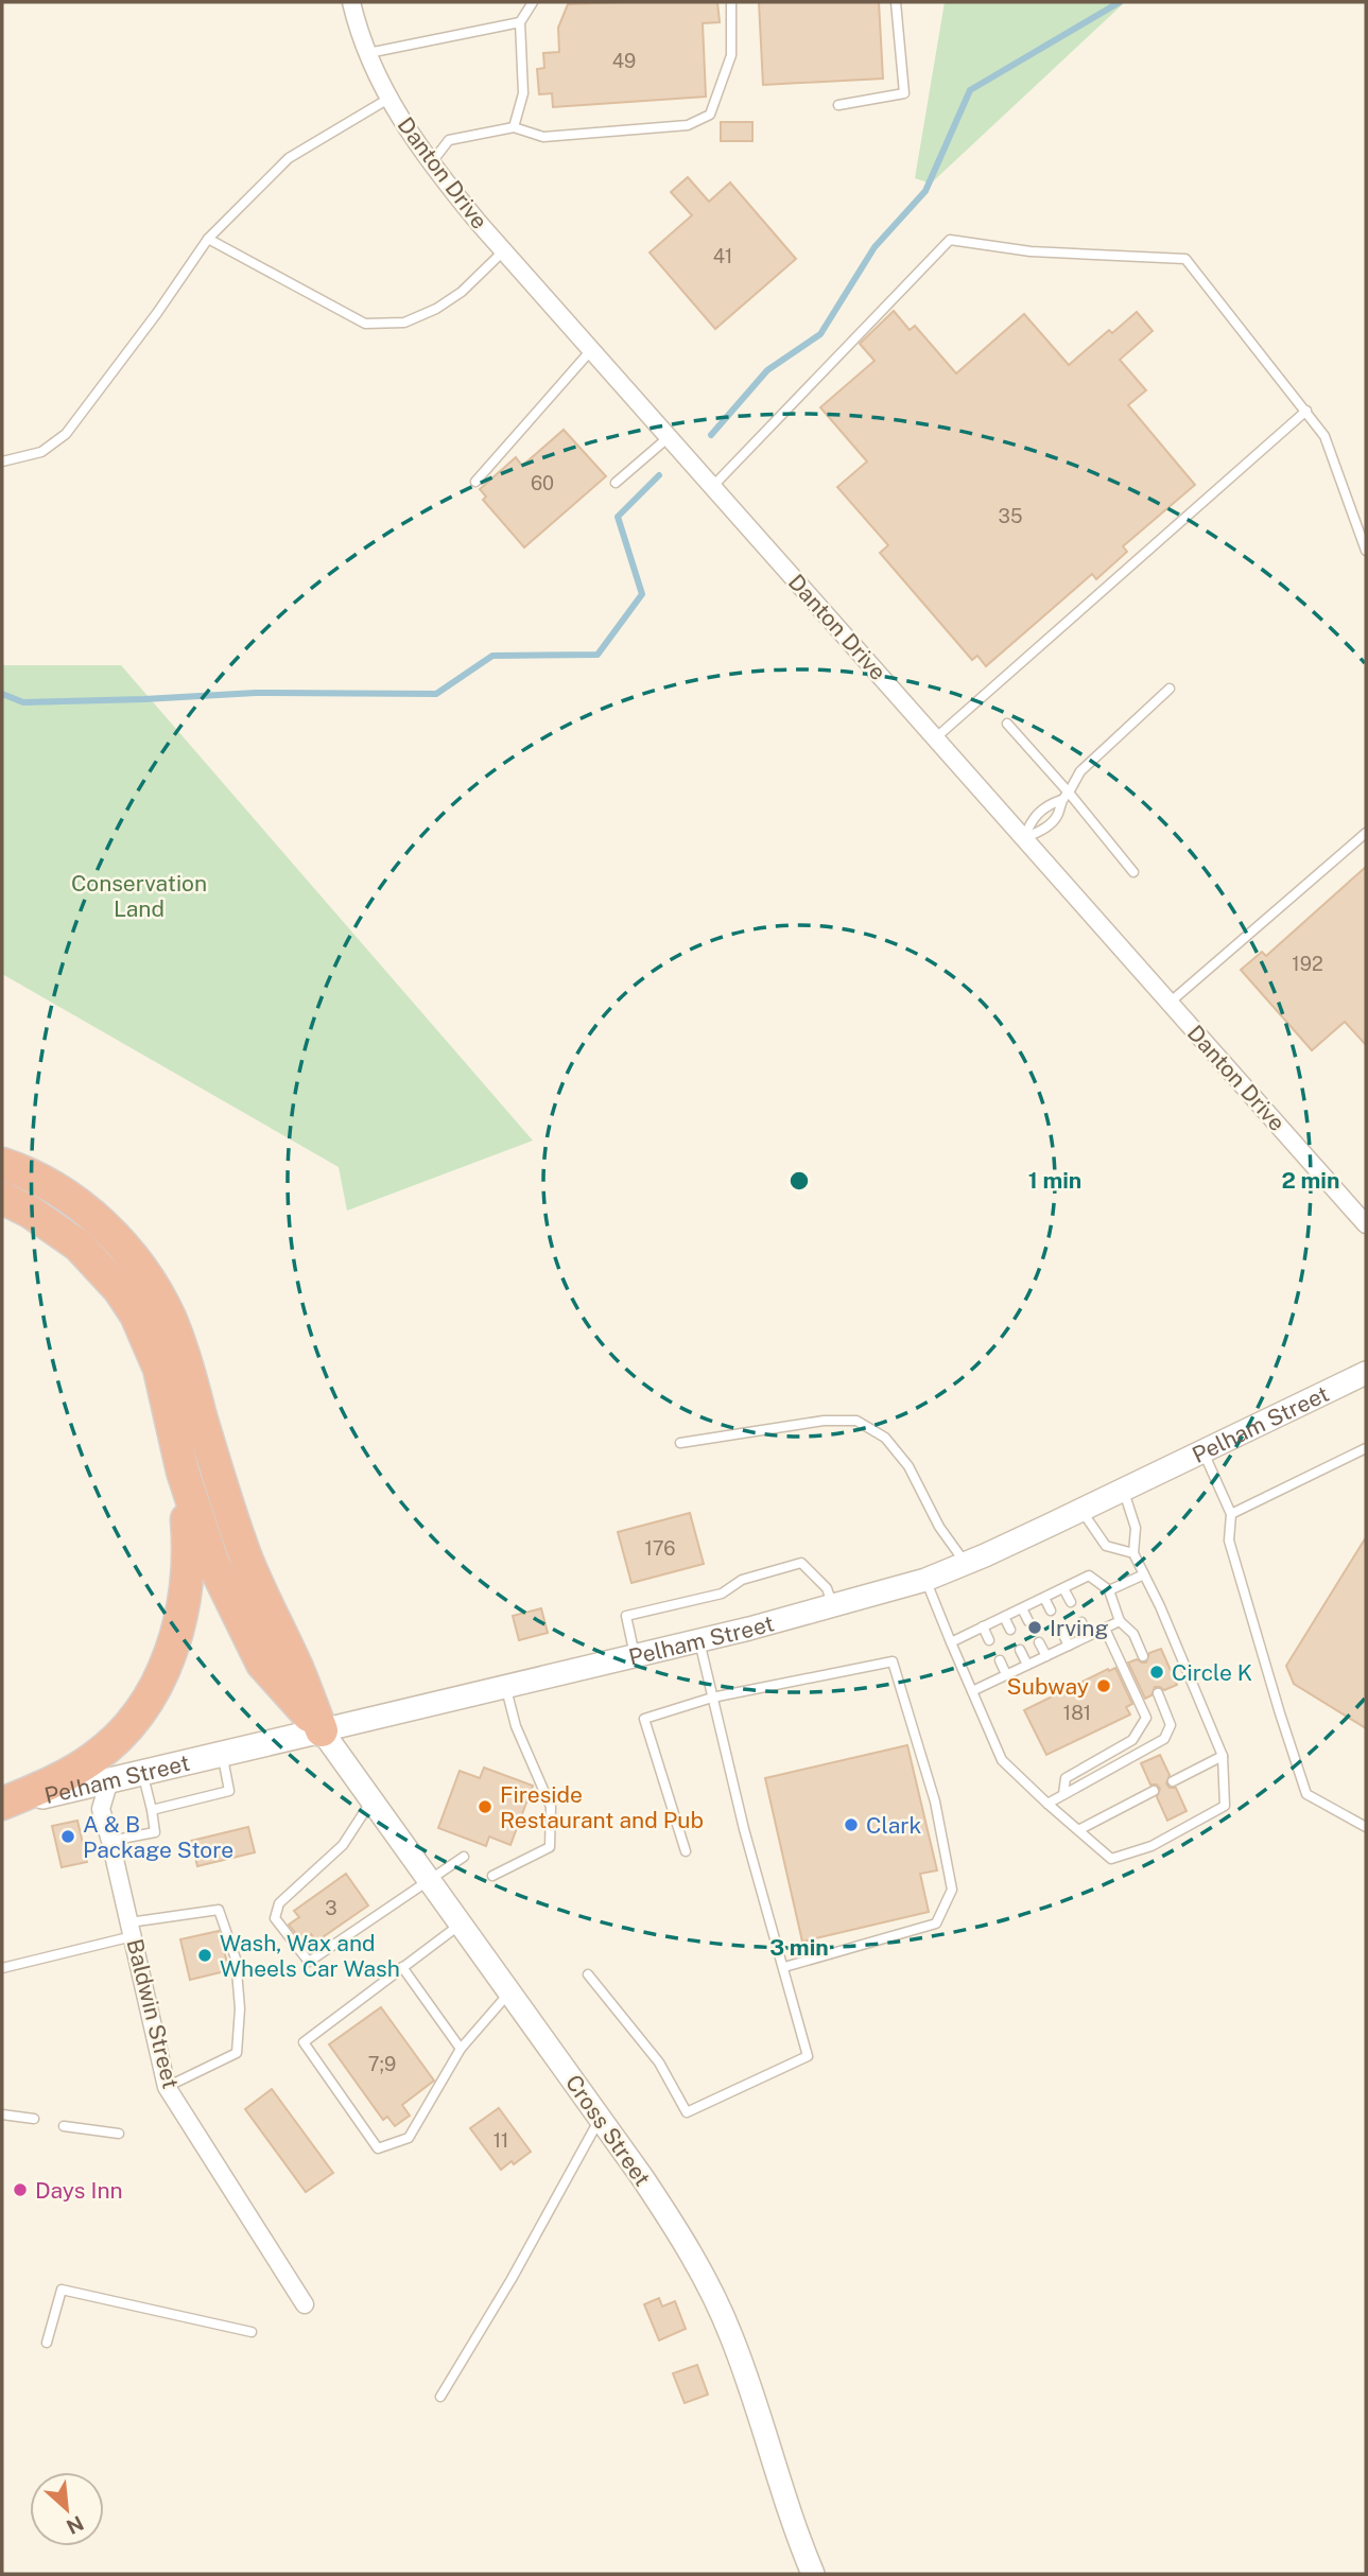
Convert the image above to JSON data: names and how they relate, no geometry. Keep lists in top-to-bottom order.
{
  "streets": {
    "main road": ["Pelham Street"],
    "street": ["Danton Drive", "Baldwin Street", "Cross Street"]
  },
  "crossings": [
    ["Pelham Street", "Baldwin Street"],
    ["Pelham Street", "Cross Street"]
  ],
  "parks": ["Conservation Land"],
  "places": [
    "Irving",
    "Circle K",
    "Subway",
    "Fireside Restaurant and Pub",
    "Clark",
    "A & B Package Store",
    "Wash, Wax and Wheels Car Wash",
    "Days Inn"
  ],
  "house_numbers": [
    "49",
    "41",
    "60",
    "35",
    "192",
    "176",
    "181",
    "3",
    "7;9",
    "11"
  ],
  "north": "bottom right",
  "rings": ["1 min", "2 min", "3 min"]
}
